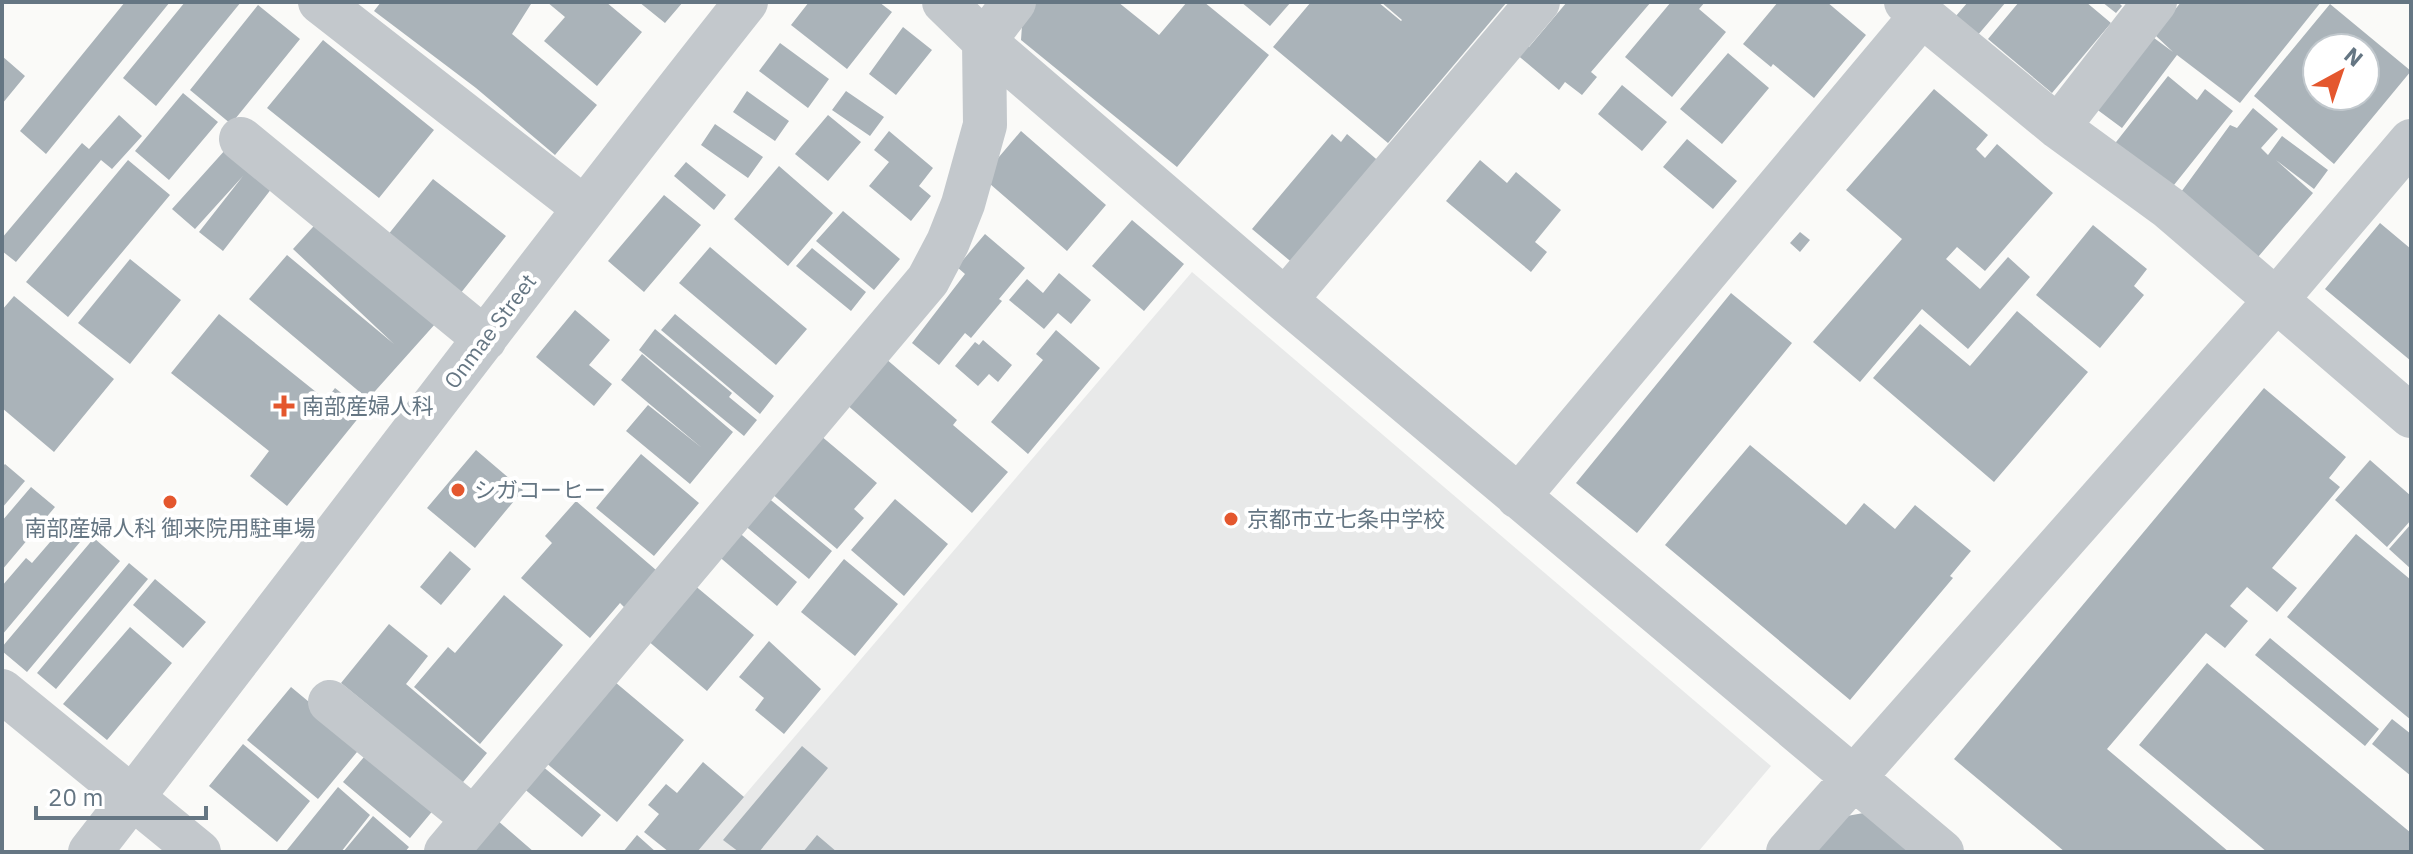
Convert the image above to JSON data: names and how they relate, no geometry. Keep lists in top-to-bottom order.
{
  "streets": {
    "street": ["Onmae Street"]
  },
  "places": {
    "health": ["南部産婦人科"],
    "other": ["シガコーヒー", "南部産婦人科 御来院用駐車場", "京都市立七条中学校"]
  },
  "scale_bar": "20 m",
  "north": "top right"
}
